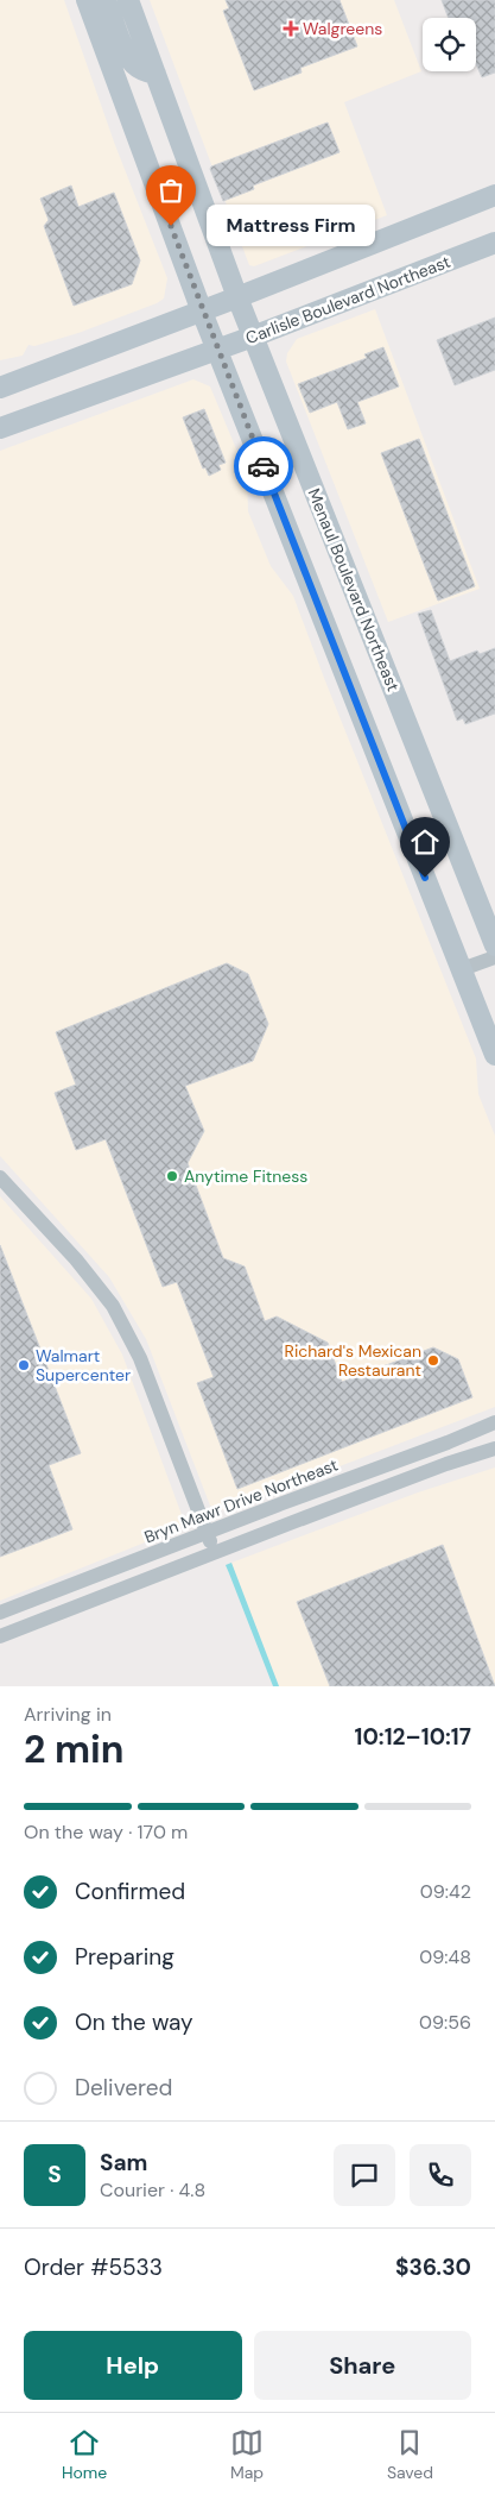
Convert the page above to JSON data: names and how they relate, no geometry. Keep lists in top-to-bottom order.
{
  "streets": {
    "main road": ["Carlisle Boulevard Northeast", "Menaul Boulevard Northeast"],
    "street": ["Bryn Mawr Drive Northeast"]
  },
  "crossings": [
    ["Carlisle Boulevard Northeast", "Menaul Boulevard Northeast"]
  ],
  "places": {
    "health": ["Walgreens"],
    "other": [
      "Mattress Firm",
      "Anytime Fitness",
      "Richard's Mexican Restaurant",
      "Walmart Supercenter"
    ]
  },
  "page": {
    "bubble": "Mattress Firm",
    "heading": ["2 min", "Arriving in", "10:12–10:17"],
    "panel": [
      "Sam",
      "Courier · 4.8",
      "Order #5533",
      "$36.30"
    ],
    "bar": "On the way · 170 m",
    "list": [
      ["Confirmed", "09:42"],
      ["Preparing", "09:48"],
      ["On the way", "09:56"],
      "Delivered"
    ],
    "round": "S",
    "buttons": ["Help", "Share"],
    "tabs": ["Home", "Map", "Saved"]
  }
}
